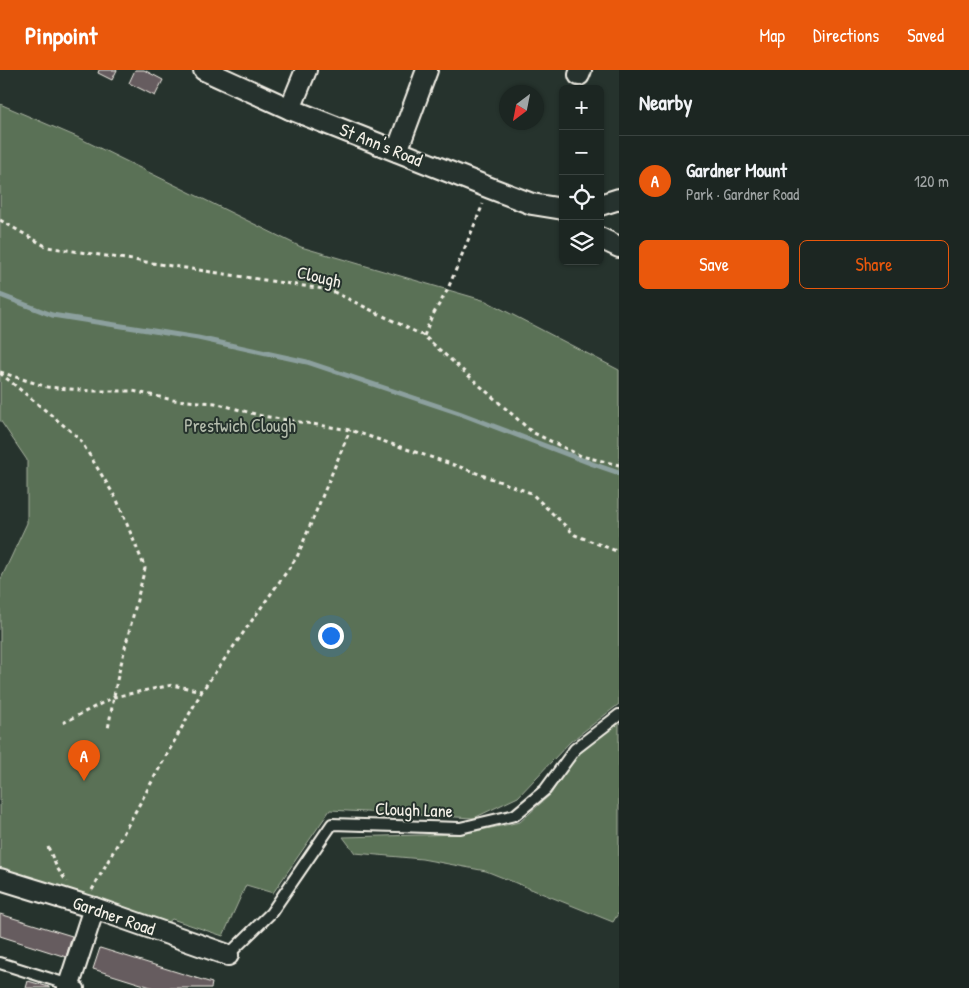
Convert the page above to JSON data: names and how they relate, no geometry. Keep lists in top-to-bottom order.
{
  "streets": {
    "street": ["St Ann's Road", "Gardner Road"],
    "lane": ["Clough Lane"],
    "path": ["Clough"]
  },
  "crossings": [
    ["Clough Lane", "Gardner Road"]
  ],
  "parks": ["Prestwich Clough"],
  "north": "bottom left",
  "page": {
    "header": "Pinpoint",
    "nav": ["Map", "Directions", "Saved"],
    "heading": "Nearby",
    "map_buttons": ["+", "−"],
    "list": [
      {
        "mark": "A",
        "name": "Gardner Mount",
        "note": "Park · Gardner Road",
        "value": "120 m"
      }
    ],
    "buttons": ["Save", "Share"],
    "pins": "A"
  }
}
